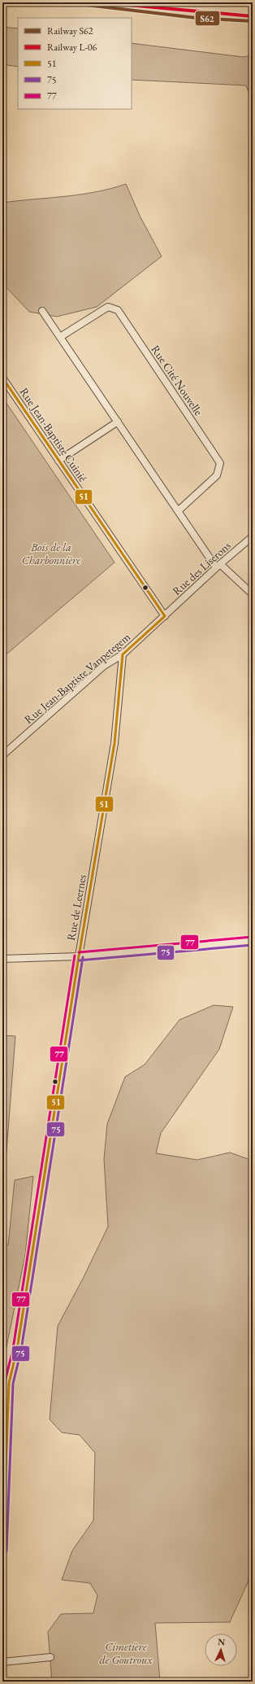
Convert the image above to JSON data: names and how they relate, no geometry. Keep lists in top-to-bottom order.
{
  "streets": {
    "street": [
      "Rue Cité Nouvelle",
      "Rue Jean-Baptiste Cuinié",
      "Rue des Liserons",
      "Rue Jean-Baptiste Vanpetegem",
      "Rue de Leernes"
    ]
  },
  "crossings": [
    ["Rue Jean-Baptiste Cuinié", "Rue des Liserons"],
    ["Rue Jean-Baptiste Cuinié", "Rue Jean-Baptiste Vanpetegem"],
    ["Rue des Liserons", "Rue Jean-Baptiste Vanpetegem"],
    ["Rue Jean-Baptiste Vanpetegem", "Rue de Leernes"]
  ],
  "parks": ["Bois de la Charbonnière", "Cimetière de Goutroux"],
  "lines": [
    "rail line S62",
    "rail line L-06",
    "transit line 51",
    "transit line 77",
    "transit line 75"
  ],
  "legend": [
    "Railway S62",
    "Railway L-06",
    "51",
    "75",
    "77"
  ],
  "north": "top"
}
